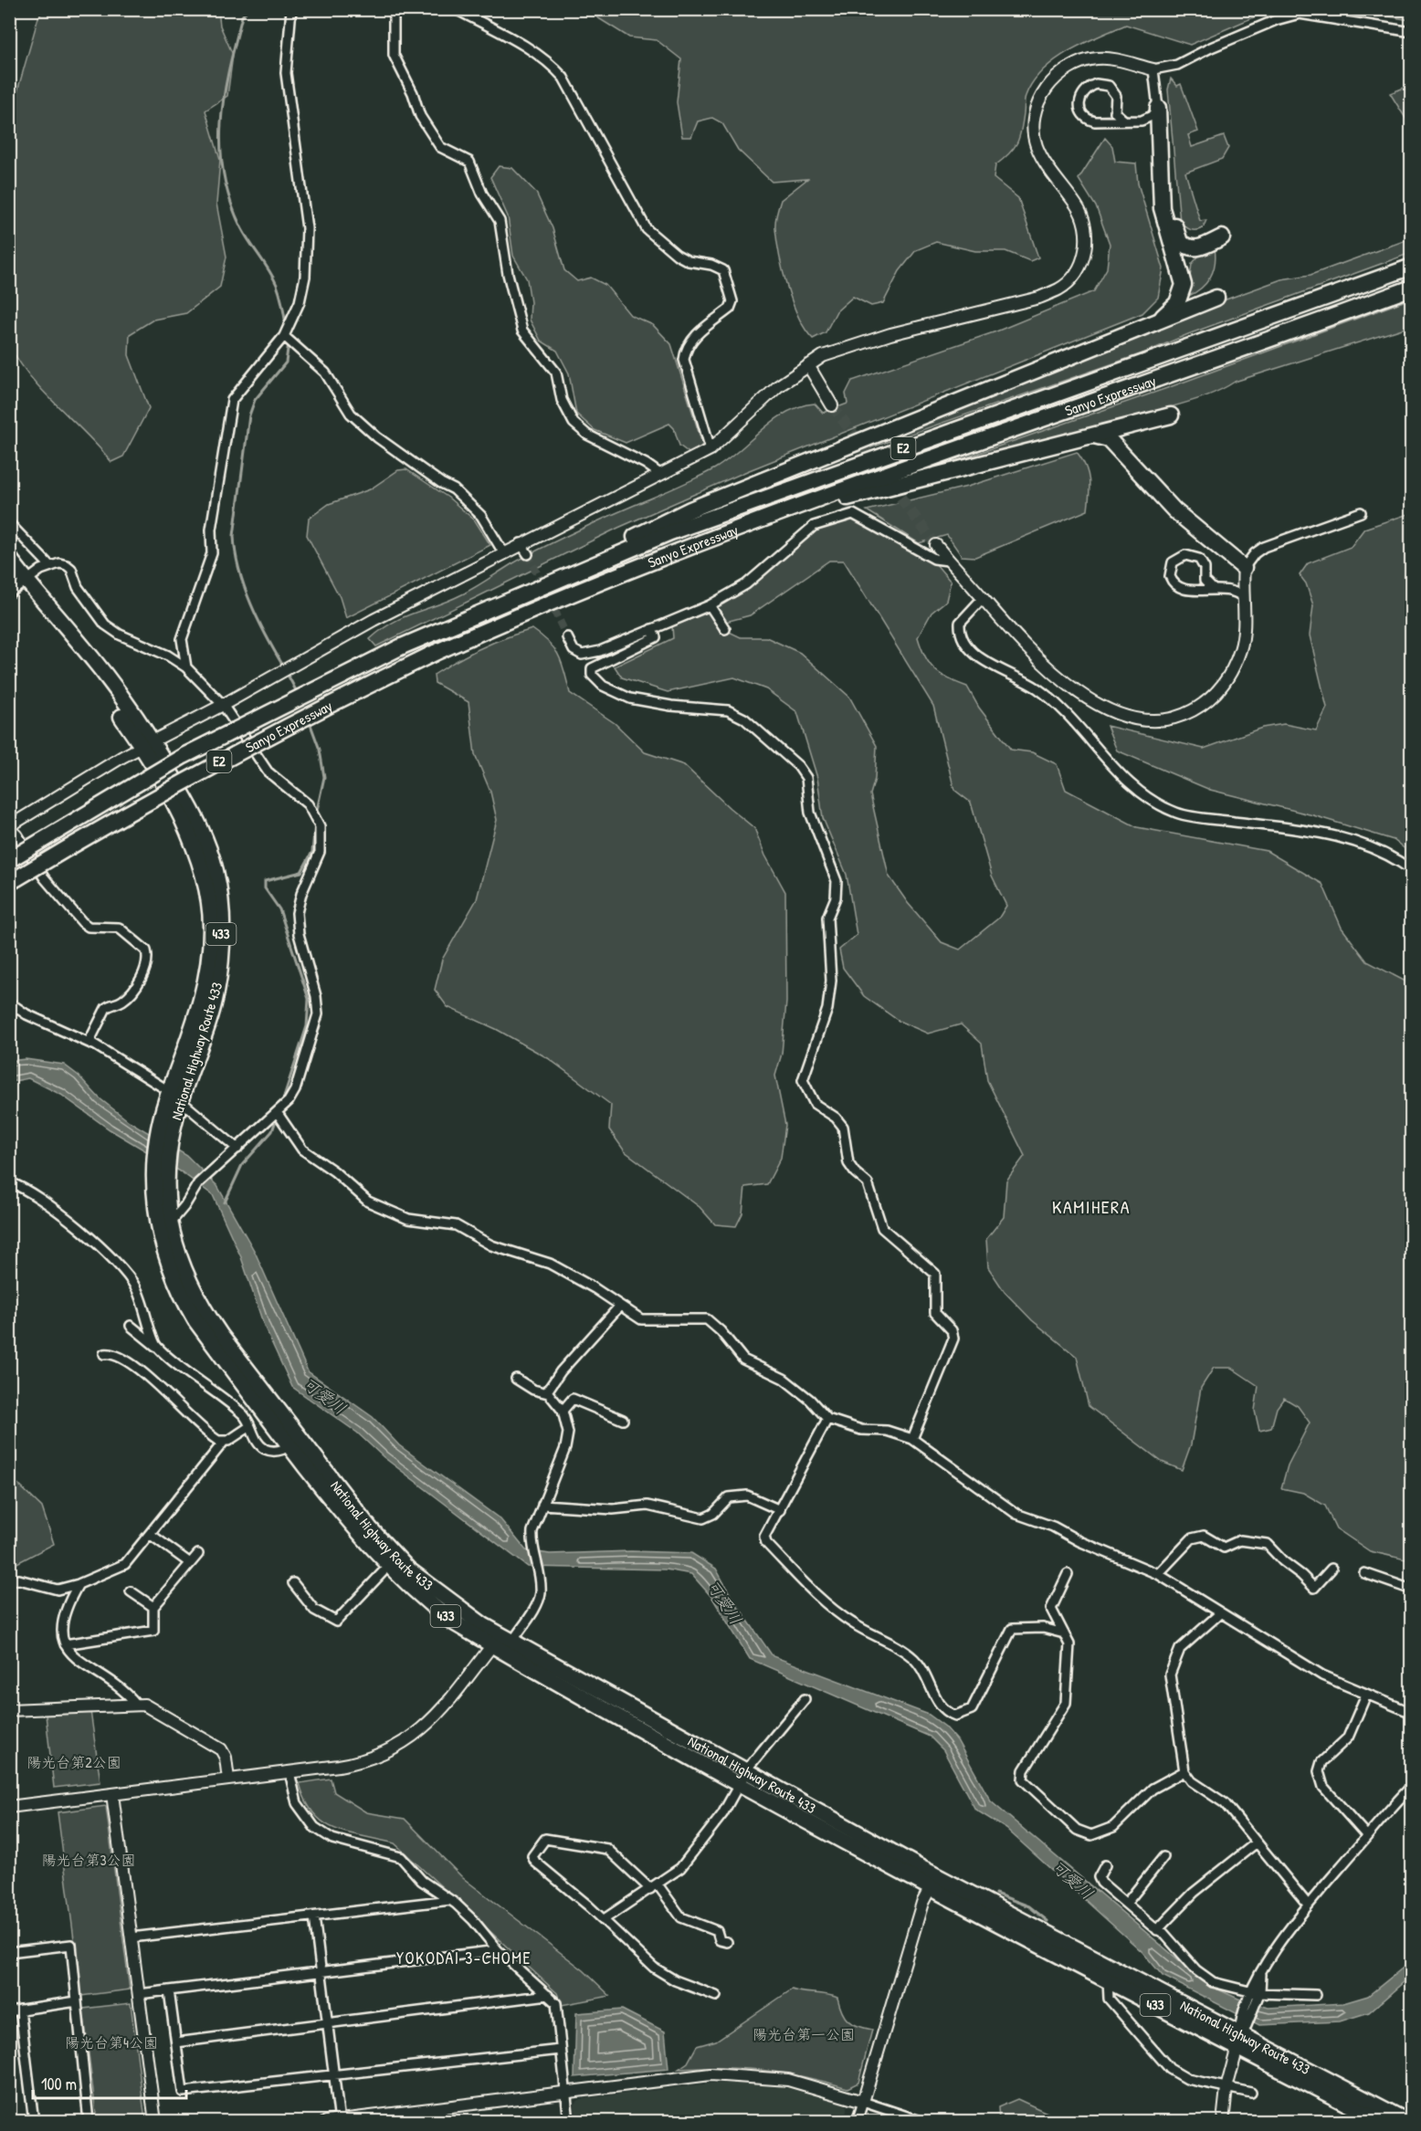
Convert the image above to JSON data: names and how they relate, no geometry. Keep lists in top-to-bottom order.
{
  "streets": {
    "highway": [
      "Sanyo Expressway",
      "E2",
      "433",
      "National Highway Route 433"
    ]
  },
  "districts": ["KAMIHERA", "YOKODAI 3-CHOME"],
  "water": ["可愛川"],
  "parks": [
    "陽光台第2公園",
    "陽光台第3公園",
    "陽光台第一公園",
    "陽光台第4公園"
  ],
  "scale_bar": "100 m"
}
